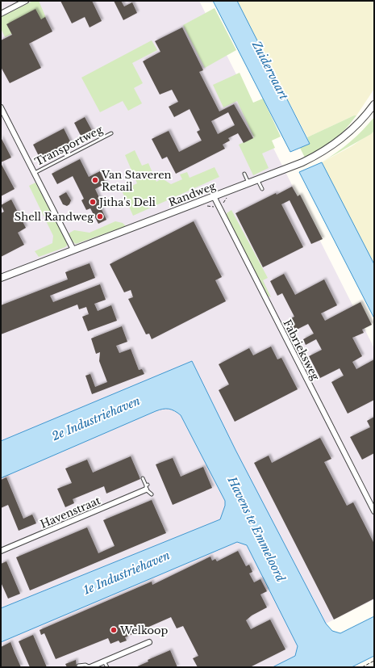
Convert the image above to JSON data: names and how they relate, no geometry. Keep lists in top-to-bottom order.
{
  "streets": {
    "street": [
      "Transportweg",
      "Randweg",
      "Fabrieksweg",
      "Havenstraat"
    ]
  },
  "crossings": [
    ["Transportweg", "Randweg"],
    ["Randweg", "Fabrieksweg"]
  ],
  "water": [
    "Zuidervaart",
    "2e Industriehaven",
    "Havens te Emmeloord",
    "1e Industriehaven"
  ],
  "places": [
    "Van Staveren Retail",
    "Jitha's Deli",
    "Shell Randweg",
    "Welkoop"
  ]
}
